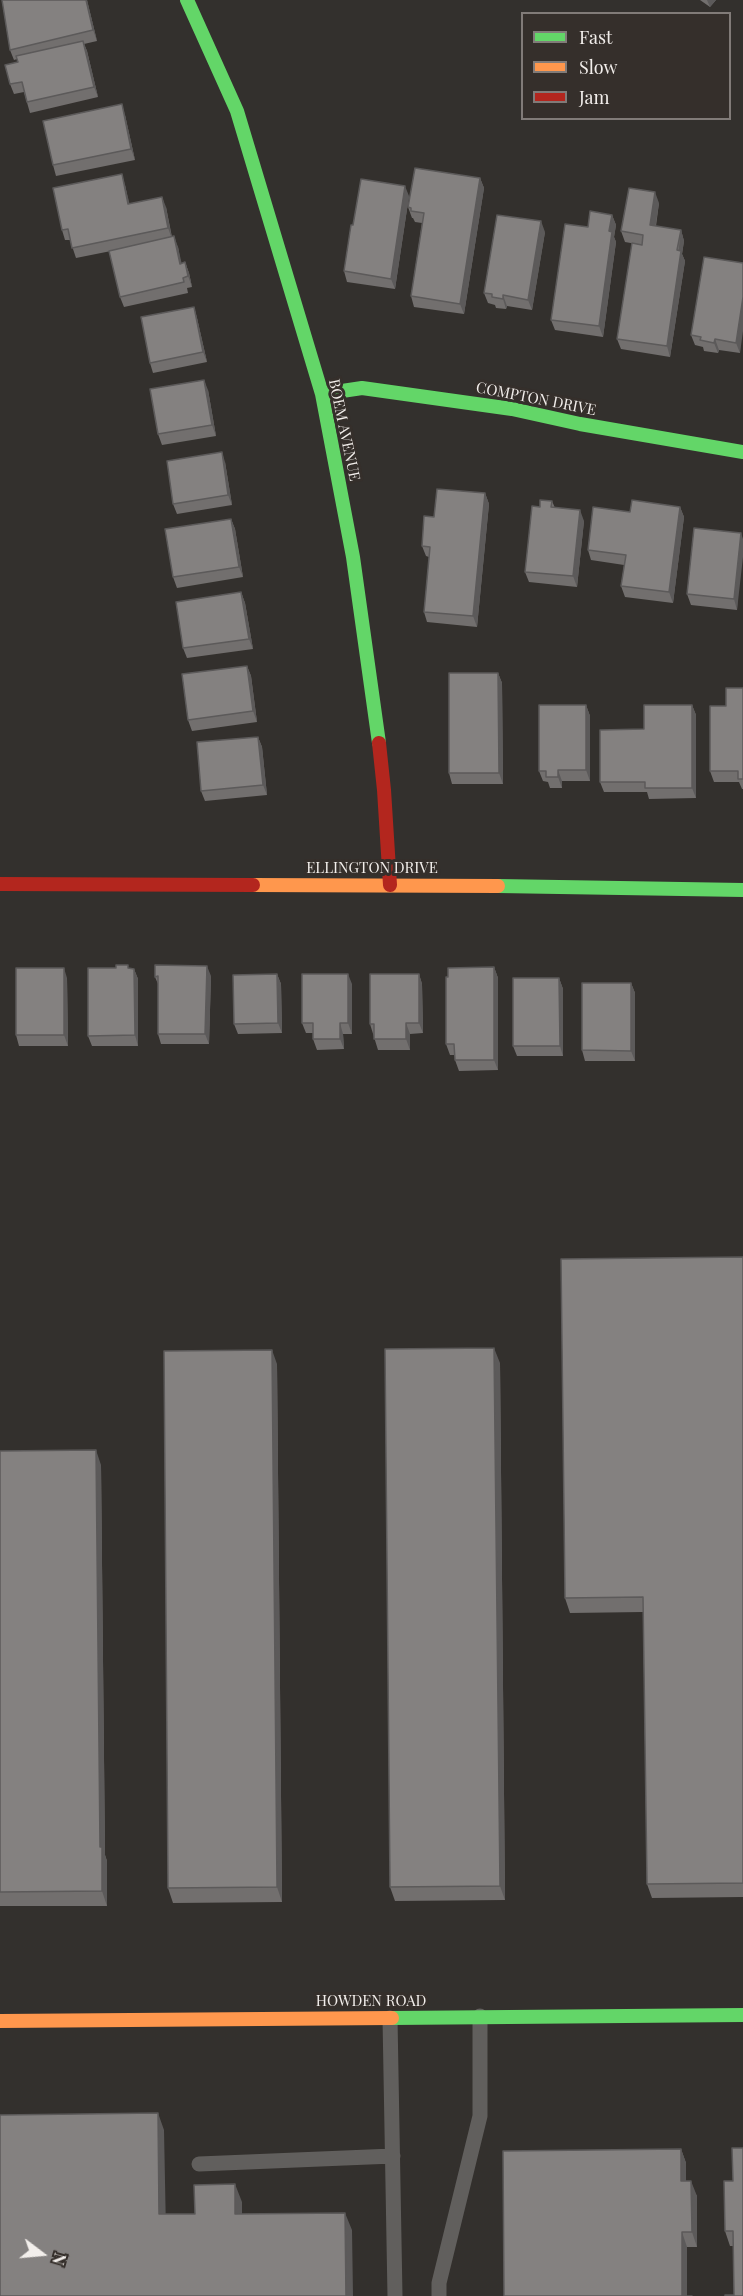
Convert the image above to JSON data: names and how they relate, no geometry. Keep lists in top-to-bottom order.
{
  "streets": {
    "street": [
      "COMPTON DRIVE",
      "BOEM AVENUE",
      "ELLINGTON DRIVE",
      "HOWDEN ROAD"
    ]
  },
  "crossings": [
    ["COMPTON DRIVE", "BOEM AVENUE"],
    ["BOEM AVENUE", "ELLINGTON DRIVE"]
  ],
  "legend": ["Fast", "Slow", "Jam"],
  "north": "right"
}
